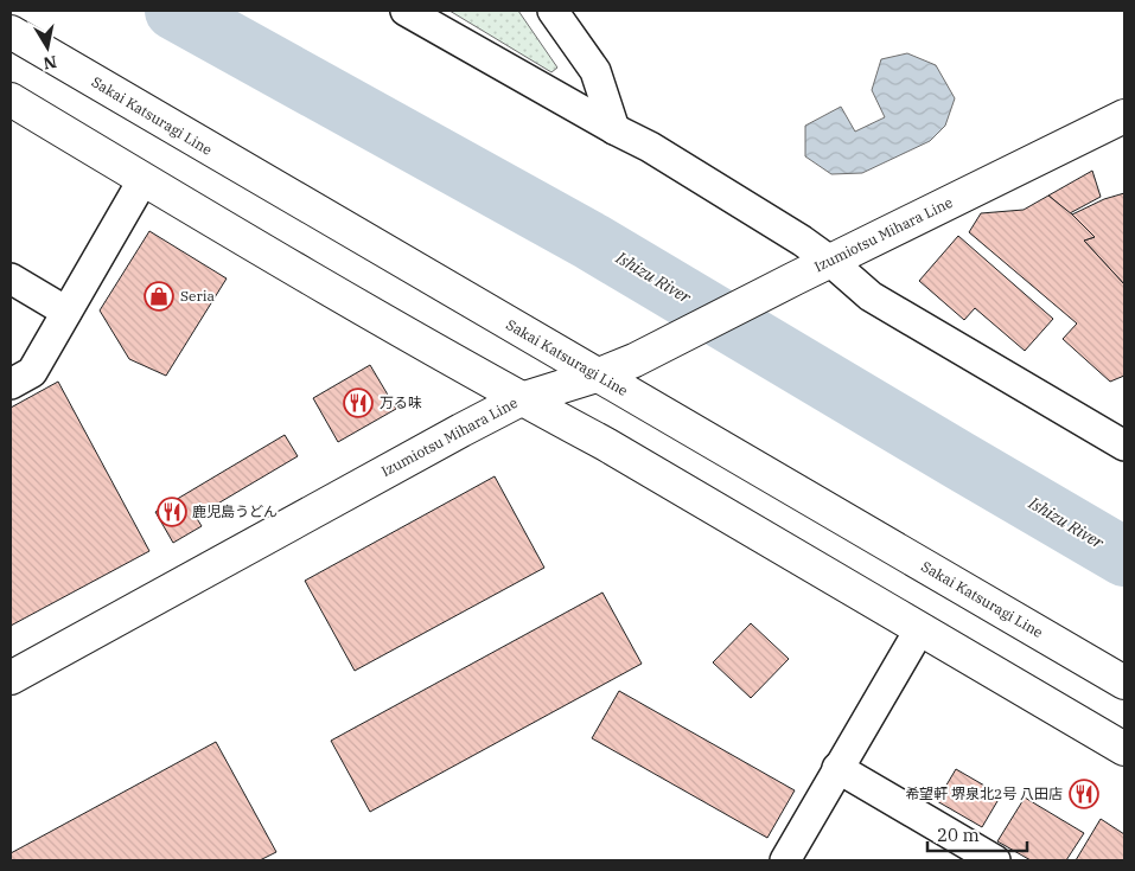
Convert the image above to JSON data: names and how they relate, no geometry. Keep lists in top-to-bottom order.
{
  "streets": {
    "main road": ["Sakai Katsuragi Line", "Izumiotsu Mihara Line"]
  },
  "crossings": [
    ["Sakai Katsuragi Line", "Izumiotsu Mihara Line"]
  ],
  "water": ["Ishizu River"],
  "places": {
    "shop": ["Seria"],
    "restaurant": ["万る味", "鹿児島うどん", "希望軒 堺泉北2号 八田店"]
  },
  "scale_bar": "20 m",
  "north": "bottom"
}
